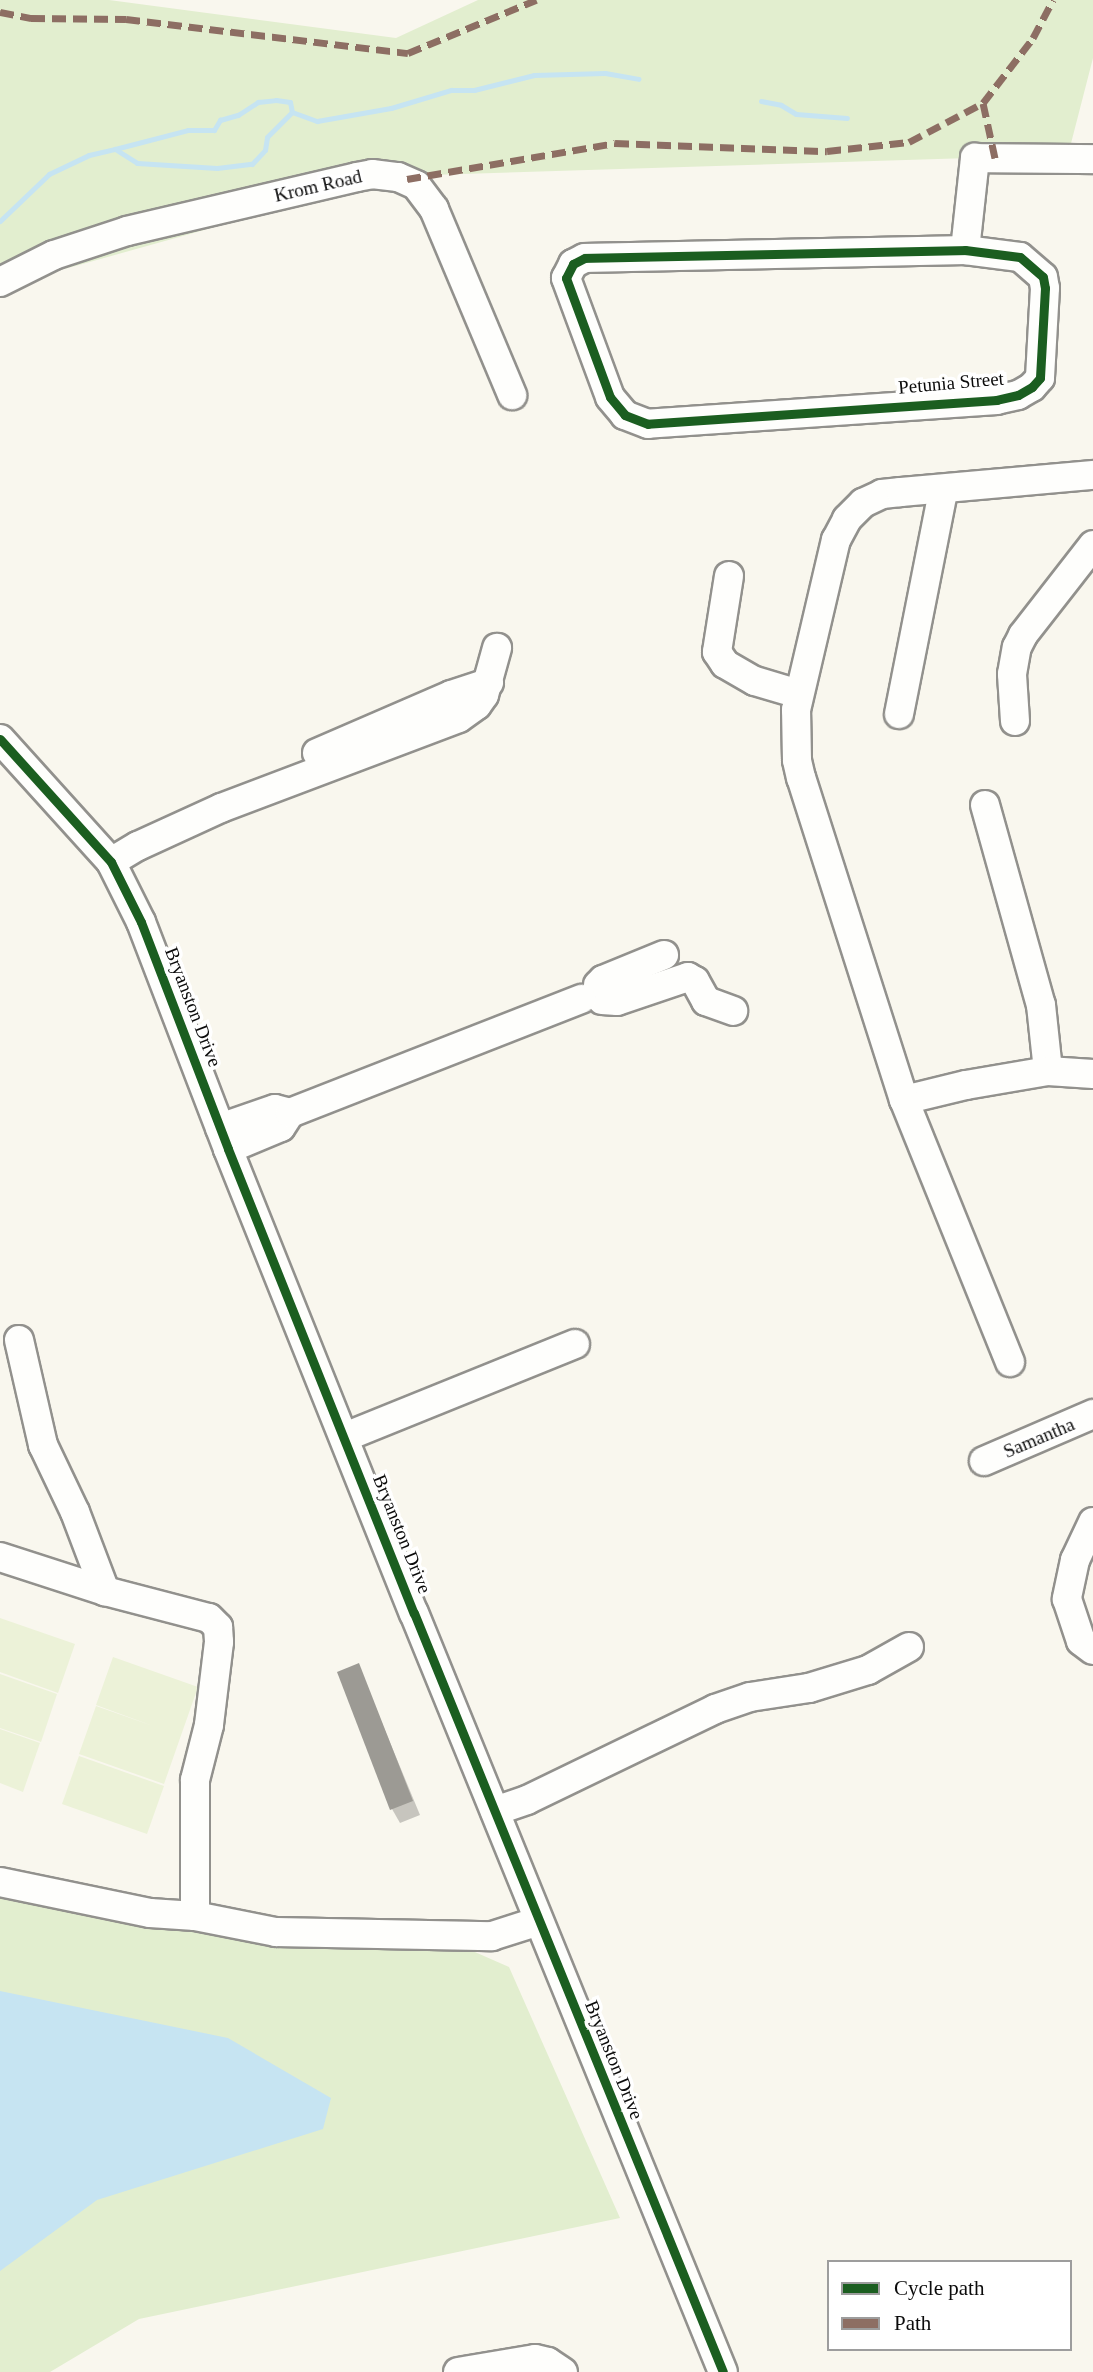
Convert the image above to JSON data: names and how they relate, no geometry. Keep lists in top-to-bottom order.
{
  "streets": {
    "street": [
      "Krom Road",
      "Petunia Street",
      "Bryanston Drive",
      "Samantha"
    ]
  },
  "legend": ["Cycle path", "Path"]
}
